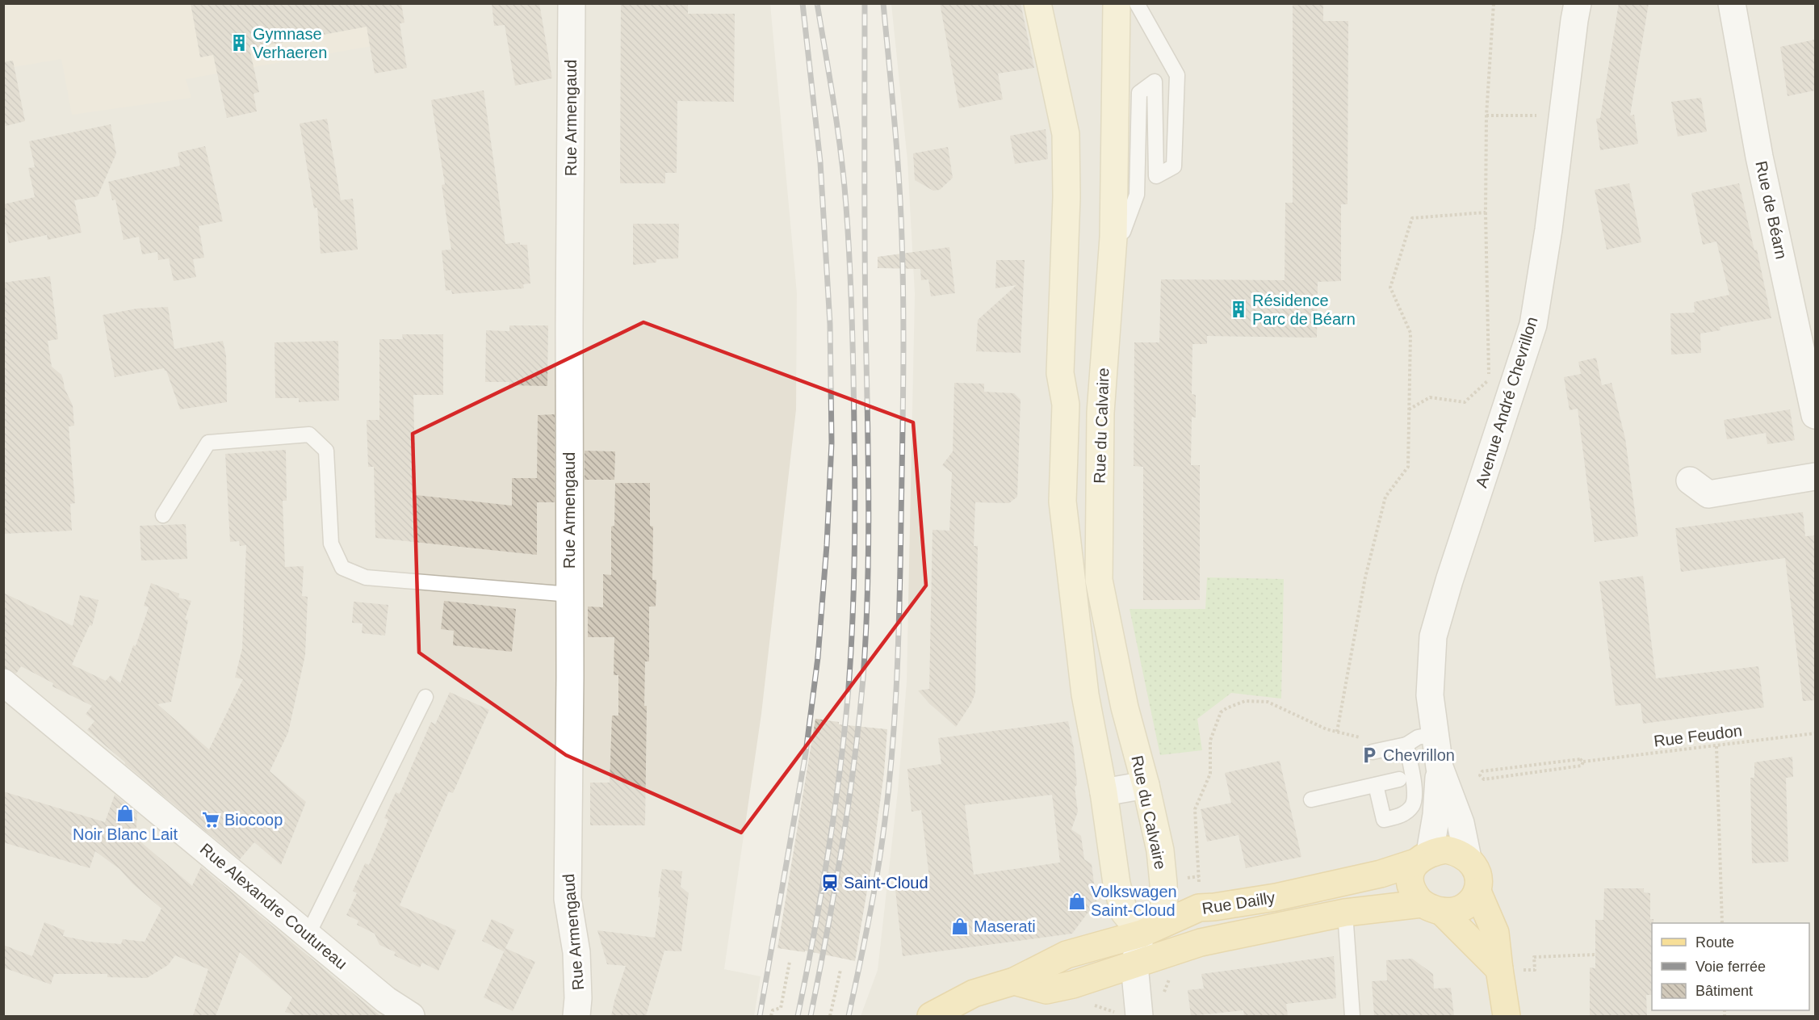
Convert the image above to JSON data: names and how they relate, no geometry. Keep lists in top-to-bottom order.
{
  "streets": {
    "main road": ["Rue du Calvaire", "Rue Dailly"],
    "street": [
      "Rue Armengaud",
      "Rue de Béarn",
      "Avenue André Chevrillon",
      "Rue Alexandre Coutureau"
    ],
    "path": ["Rue Feudon"]
  },
  "crossings": [
    ["Avenue André Chevrillon", "Rue Dailly"],
    ["Rue du Calvaire", "Rue Dailly"]
  ],
  "places": {
    "building": ["Gymnase Verhaeren", "Résidence Parc de Béarn"],
    "parking": ["Chevrillon"],
    "shop": ["Noir Blanc Lait", "Volkswagen Saint-Cloud", "Maserati"],
    "supermarket": ["Biocoop"],
    "station": ["Saint-Cloud"]
  },
  "legend": ["Route", "Voie ferrée", "Bâtiment"]
}
